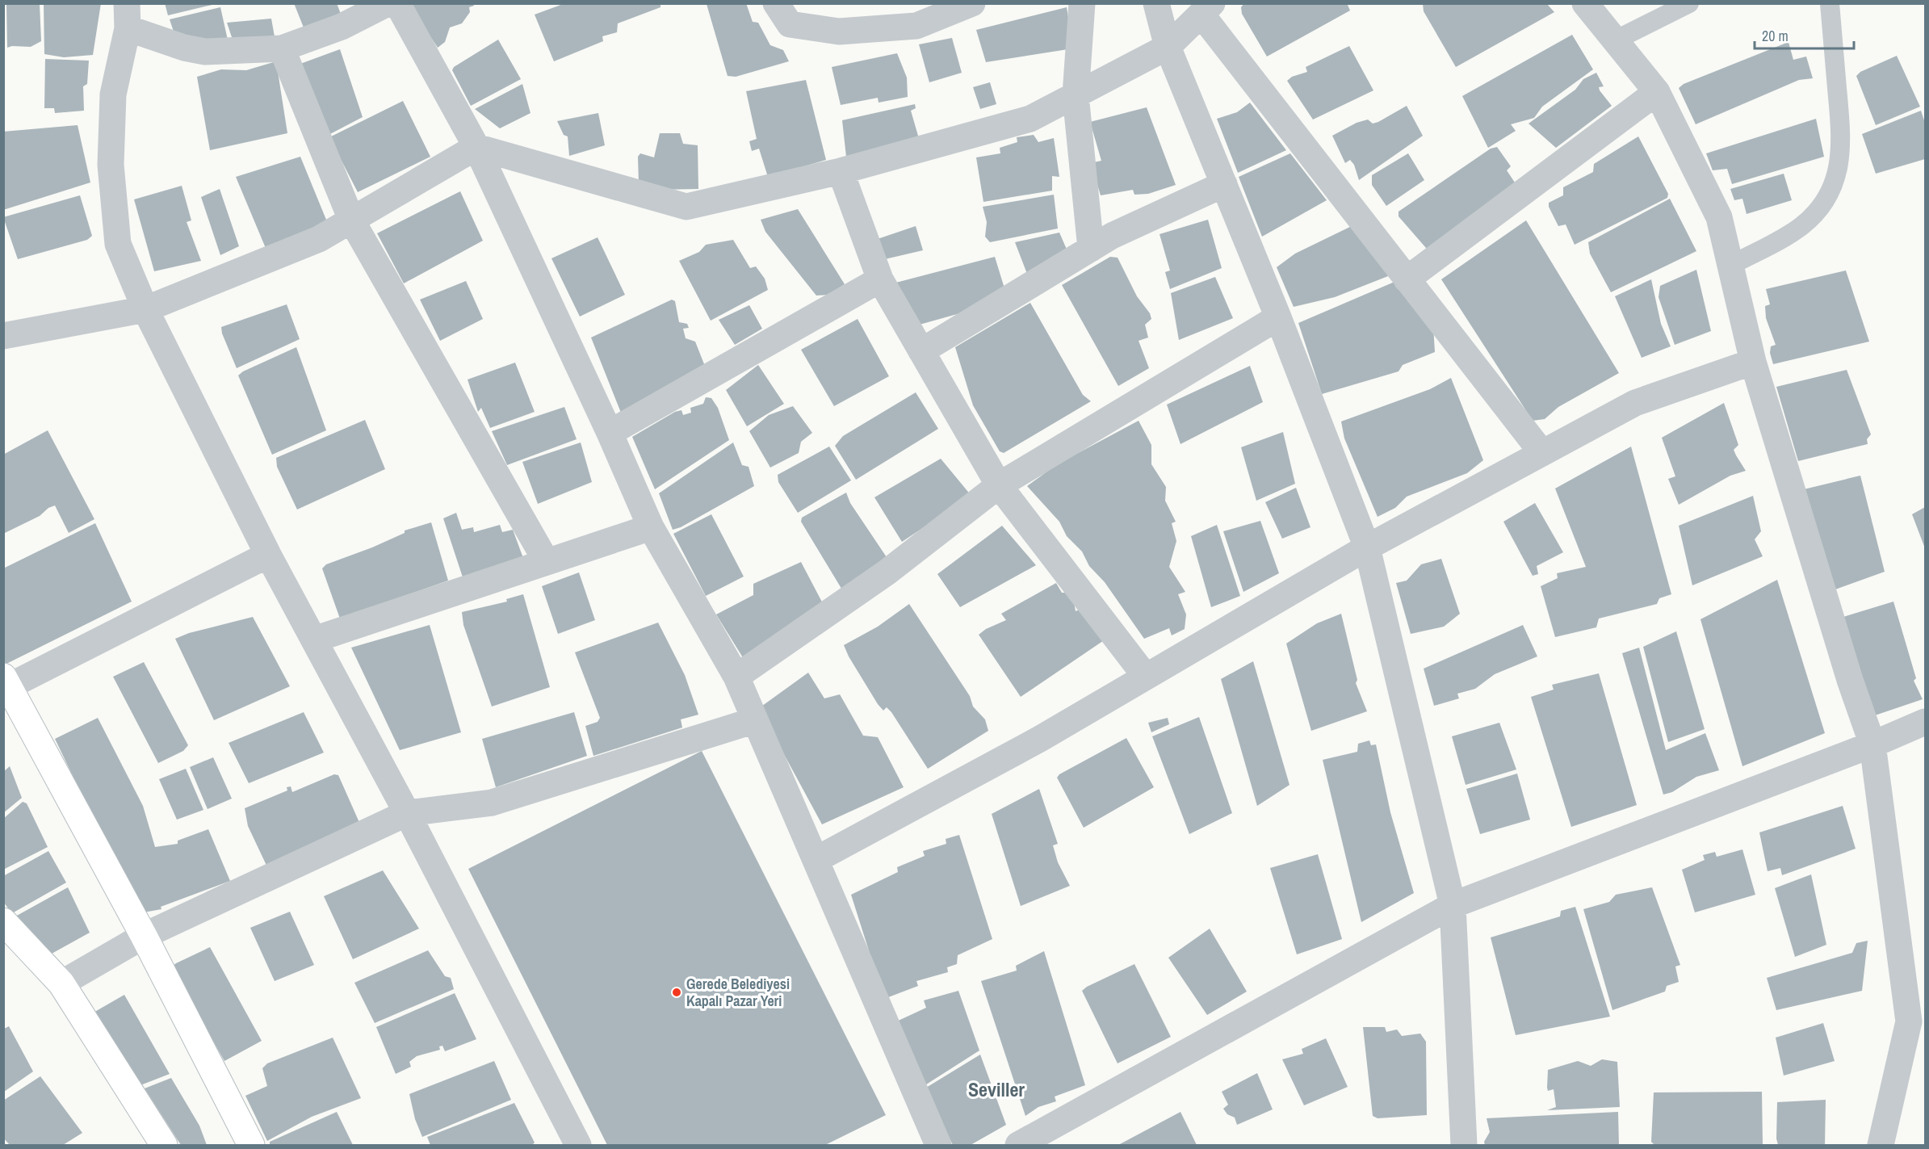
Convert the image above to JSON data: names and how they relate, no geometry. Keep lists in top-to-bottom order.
{
  "districts": ["Seviller"],
  "places": ["Gerede Belediyesi Kapalı Pazar Yeri"],
  "scale_bar": "20 m"
}
